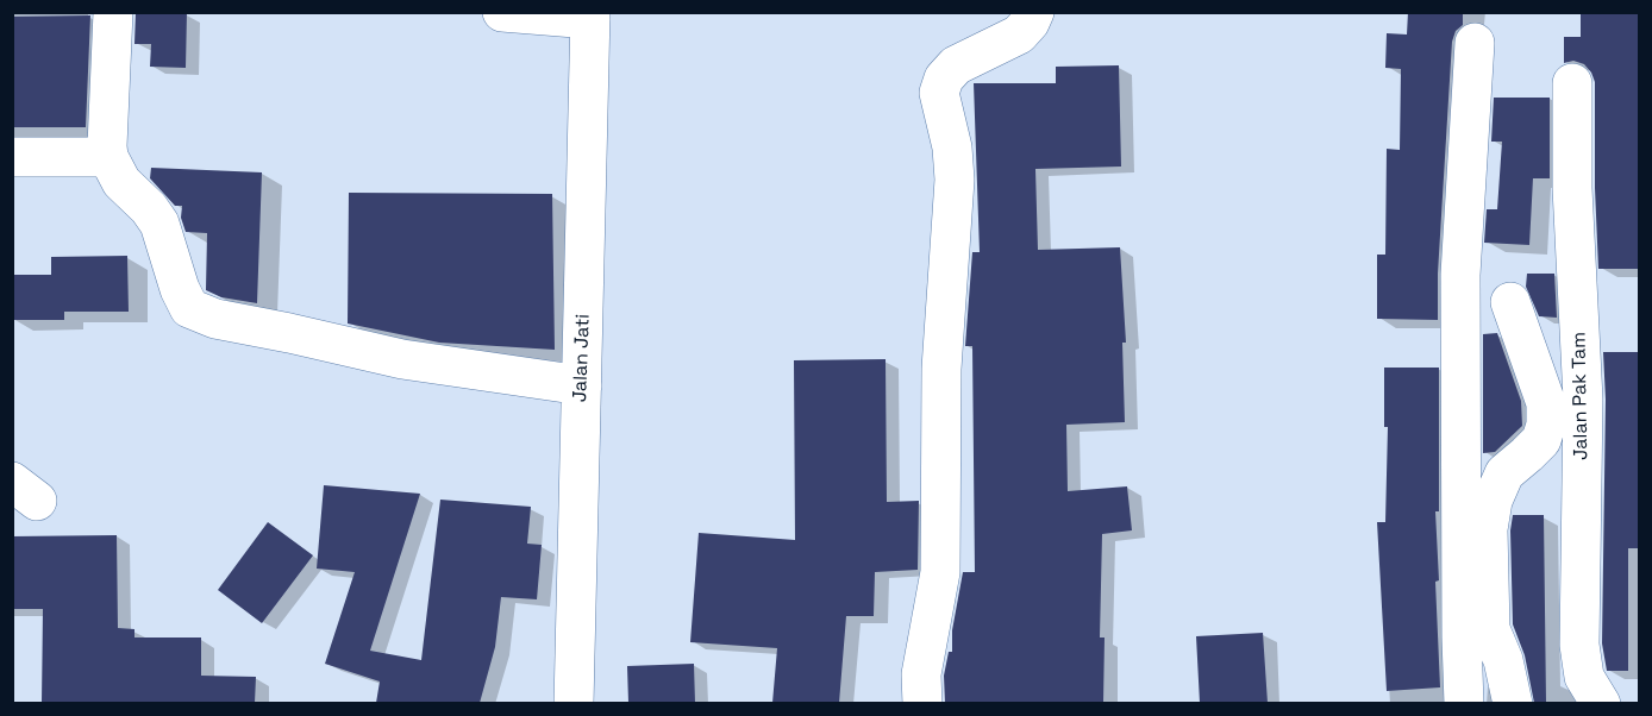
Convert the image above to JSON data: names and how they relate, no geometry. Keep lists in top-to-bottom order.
{
  "streets": {
    "street": ["Jalan Jati", "Jalan Pak Tam"]
  }
}
